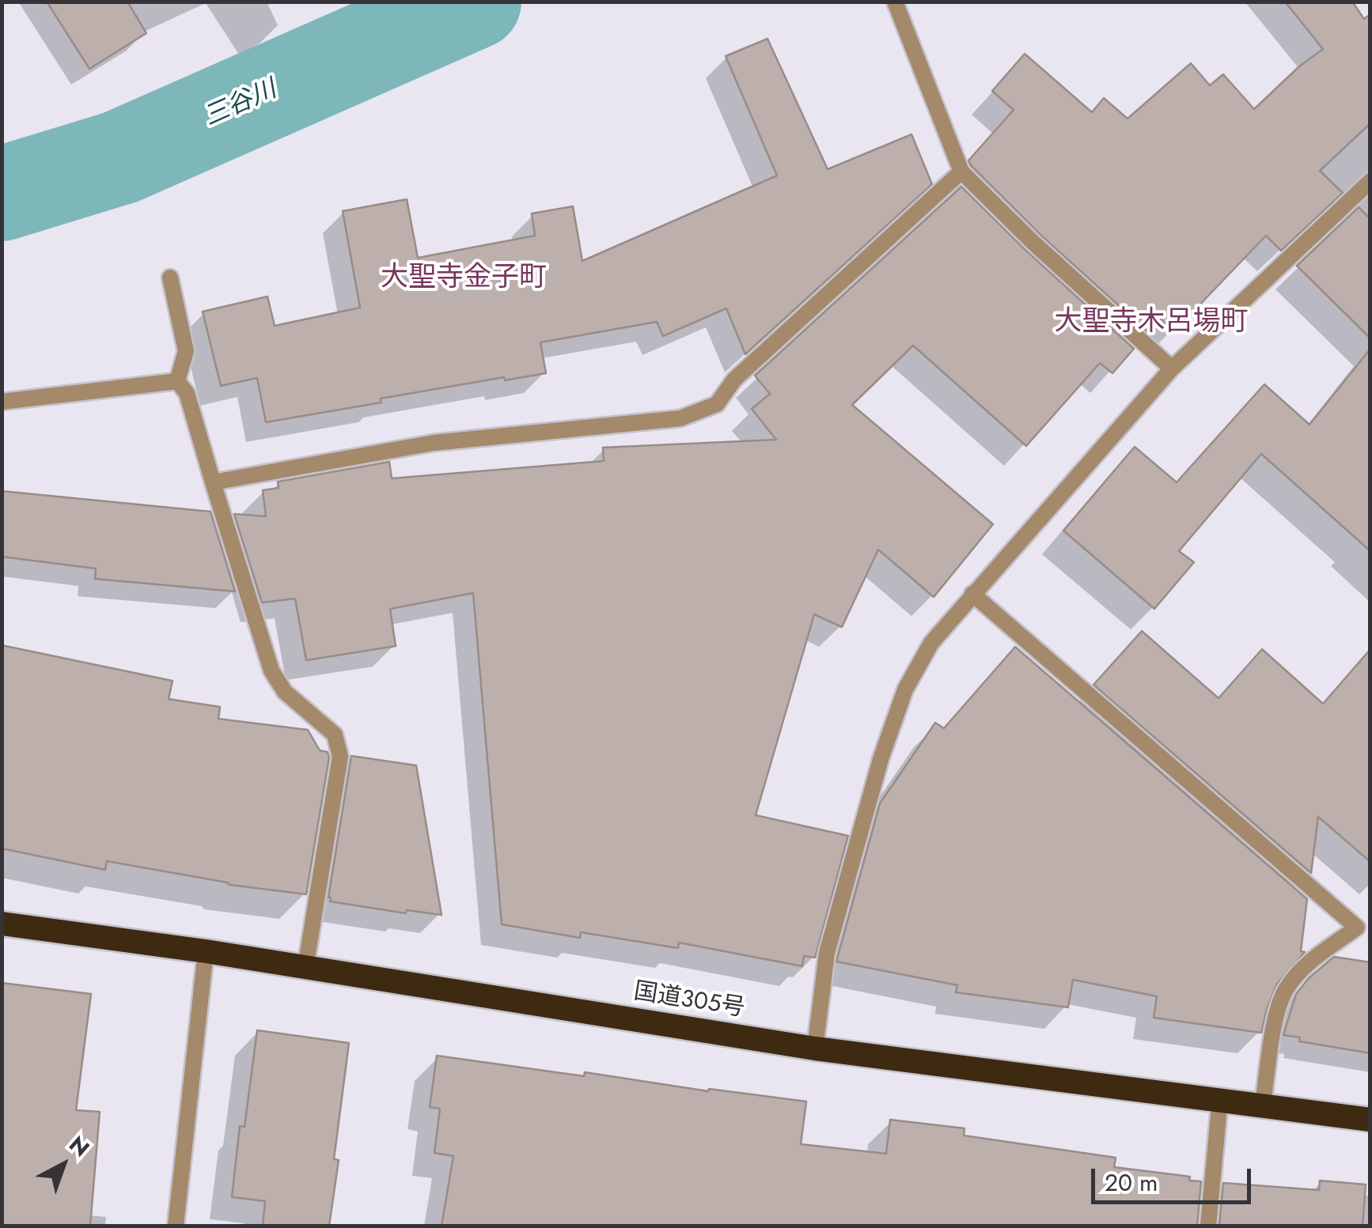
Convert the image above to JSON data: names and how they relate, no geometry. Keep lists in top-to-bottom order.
{
  "streets": {
    "highway": ["国道305号"]
  },
  "districts": ["大聖寺金子町", "大聖寺木呂場町"],
  "water": ["三谷川"],
  "scale_bar": "20 m",
  "north": "top right"
}
